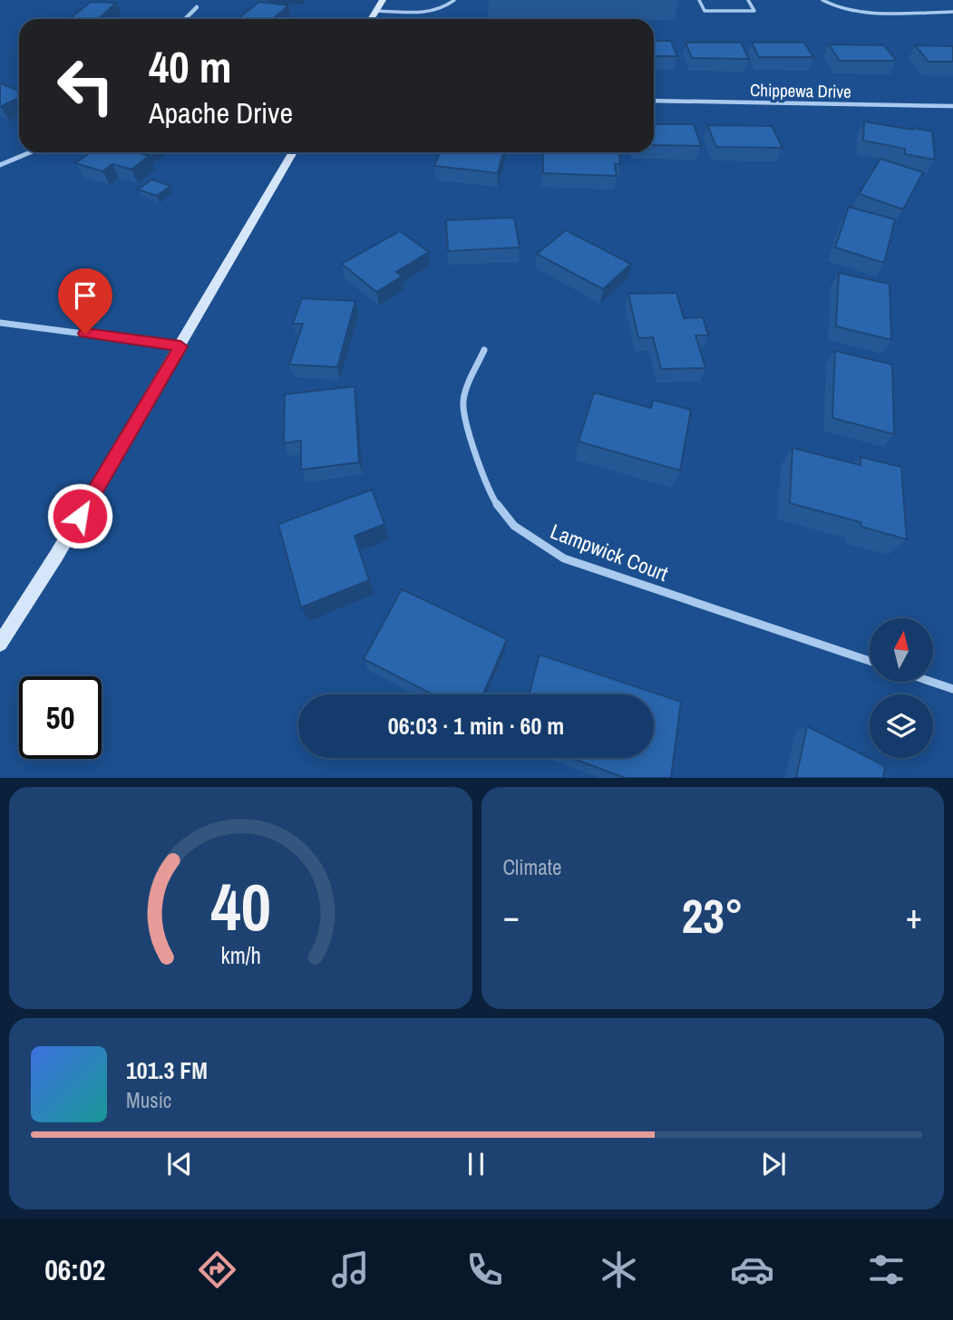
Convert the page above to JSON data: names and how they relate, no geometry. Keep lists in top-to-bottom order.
{
  "streets": {
    "street": ["Chippewa Drive", "Lampwick Court"]
  },
  "north": "top",
  "page": {
    "turn": ["40 m", "Apache Drive"],
    "limit": "50",
    "trip": "06:03 · 1 min · 60 m",
    "tile": "Climate",
    "heat": ["−", "23°", "+"],
    "song": ["101.3 FM", "Music"],
    "tabs": "06:02",
    "gauge": ["40", "km/h"]
  }
}
